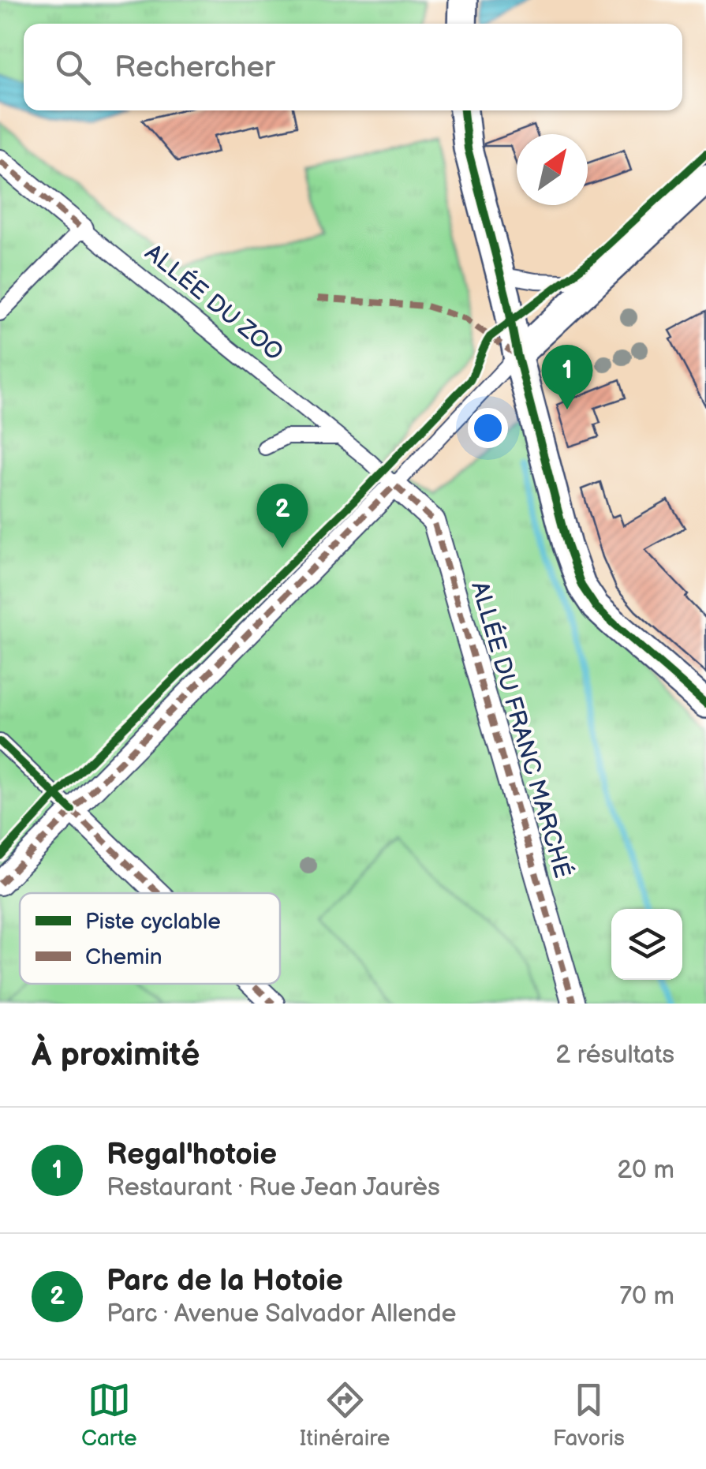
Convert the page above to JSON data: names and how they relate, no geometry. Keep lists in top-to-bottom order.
{
  "streets": {
    "street": ["ALLÉE DU ZOO", "ALLÉE DU FRANC MARCHÉ"]
  },
  "crossings": [
    ["ALLÉE DU ZOO", "ALLÉE DU FRANC MARCHÉ"]
  ],
  "legend": ["Piste cyclable", "Chemin"],
  "north": "top right",
  "page": {
    "search": "Rechercher",
    "pins": ["1", "2"],
    "heading": ["À proximité", "2 résultats"],
    "list": [
      {
        "mark": "1",
        "name": "Regal'hotoie",
        "note": "Restaurant · Rue Jean Jaurès",
        "value": "20 m"
      },
      {
        "mark": "2",
        "name": "Parc de la Hotoie",
        "note": "Parc · Avenue Salvador Allende",
        "value": "70 m"
      }
    ],
    "nav": ["Carte", "Itinéraire", "Favoris"]
  }
}
